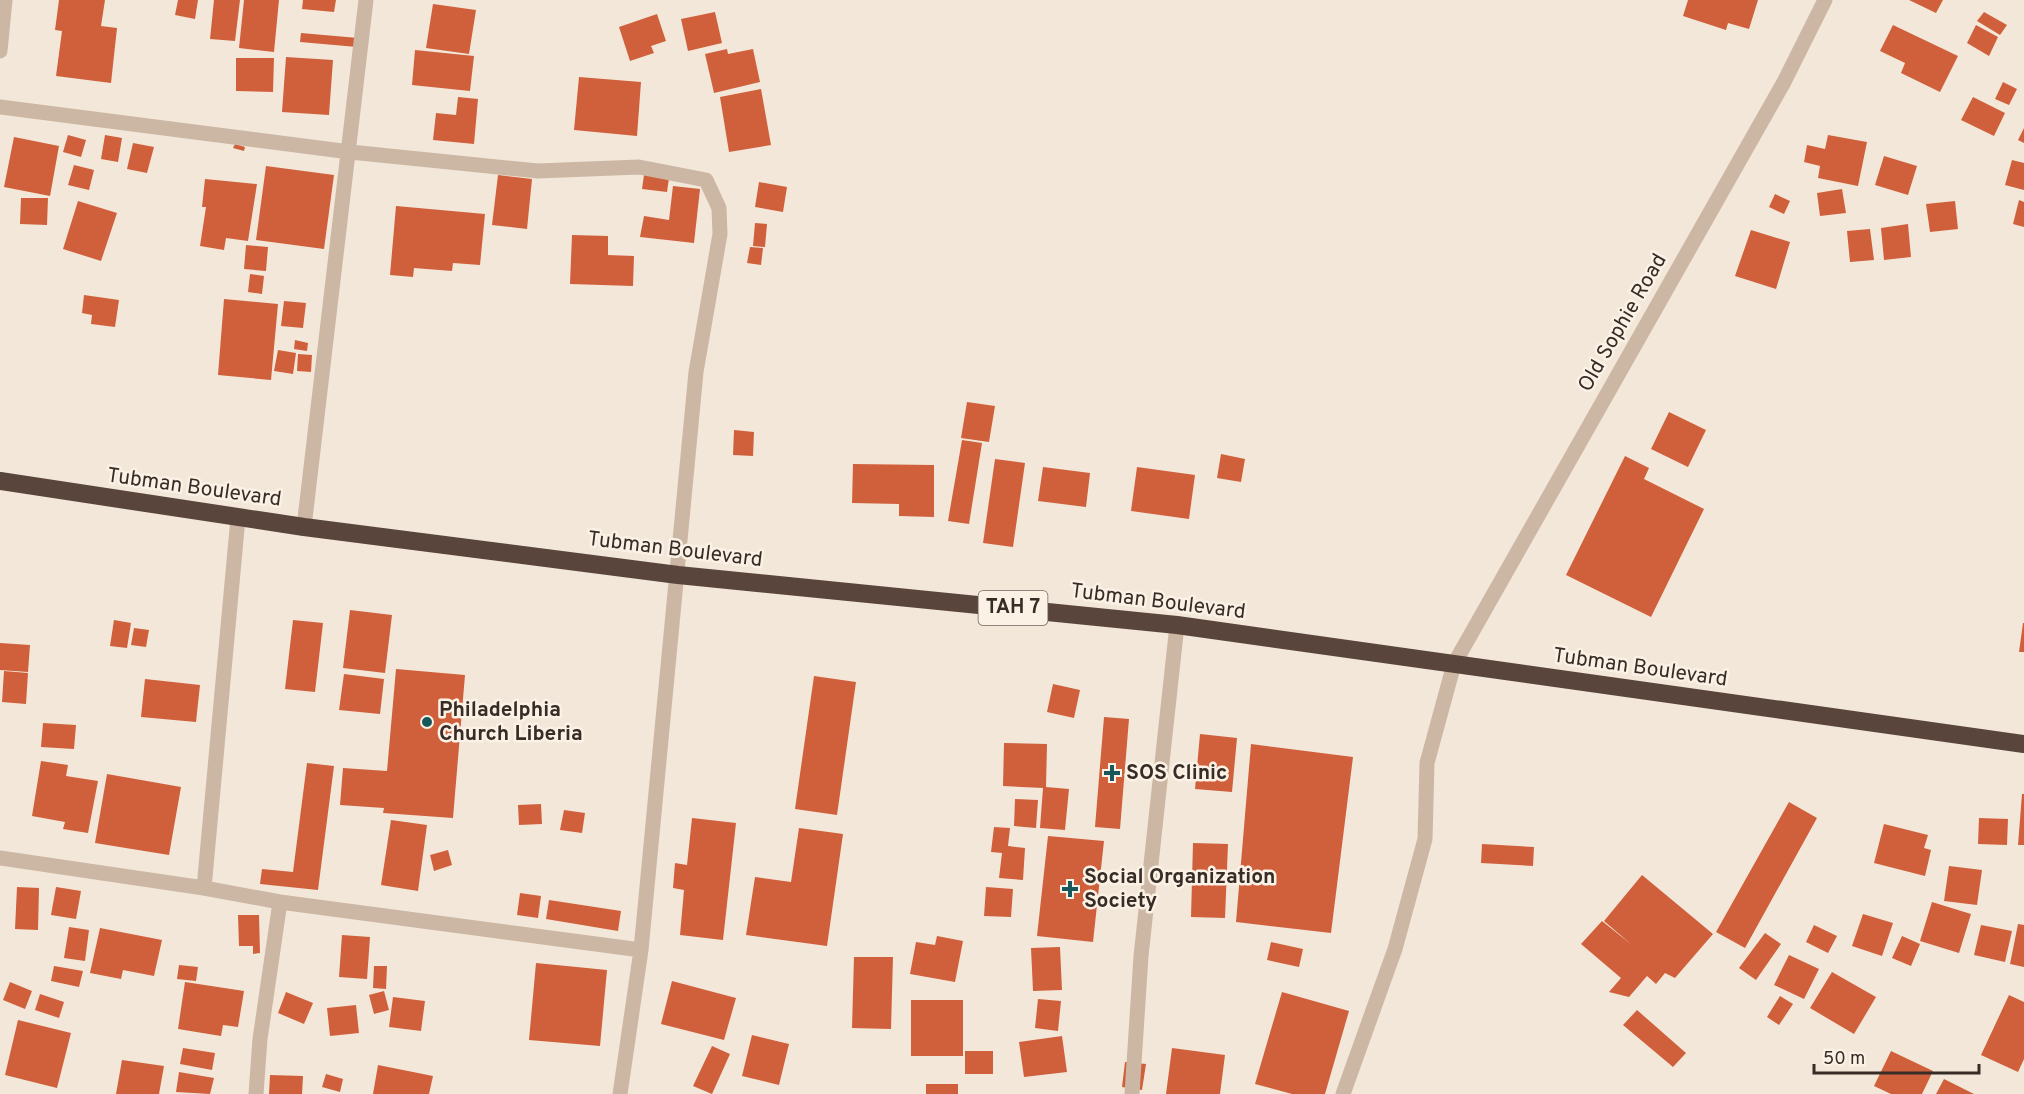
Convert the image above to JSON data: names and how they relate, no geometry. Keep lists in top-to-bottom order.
{
  "streets": {
    "highway": ["Tubman Boulevard", "TAH 7"],
    "street": ["Old Sophie Road"]
  },
  "crossings": [
    ["Old Sophie Road", "Tubman Boulevard"]
  ],
  "places": {
    "other": ["Philadelphia Church Liberia"],
    "health": ["SOS Clinic", "Social Organization Society"]
  },
  "scale_bar": "50 m"
}
